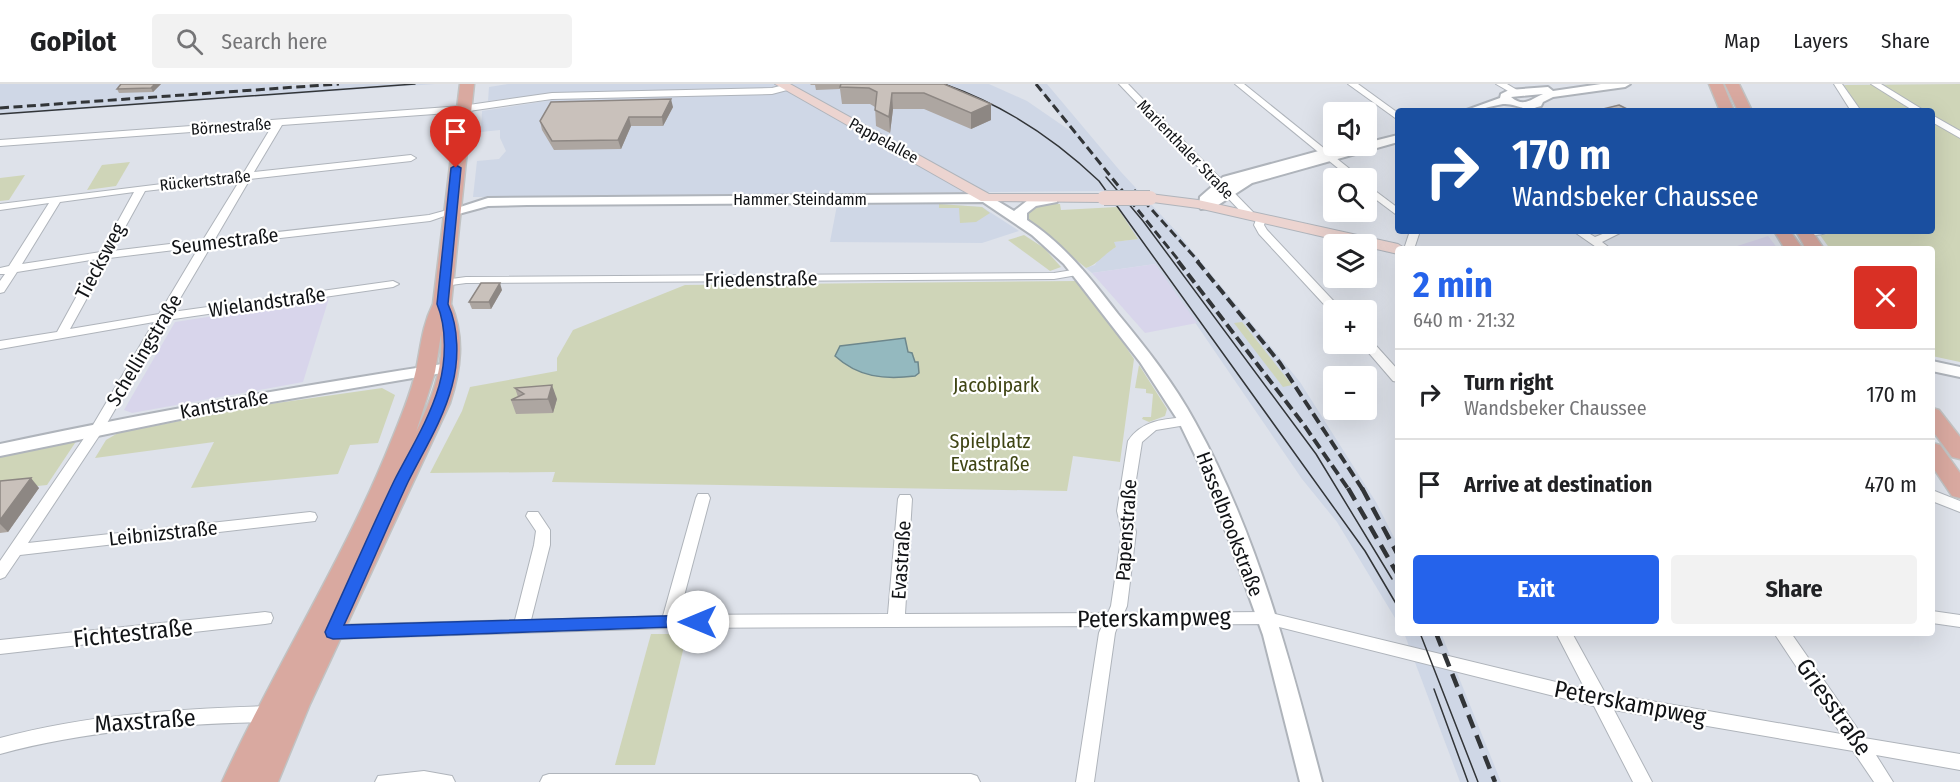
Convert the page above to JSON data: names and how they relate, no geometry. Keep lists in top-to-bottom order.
{
  "streets": {
    "main road": ["Pappelallee", "Hammer Steindamm"],
    "street": [
      "Börnestraße",
      "Marienthaler Straße",
      "Rückertstraße",
      "Seumestraße",
      "Tiecksweg",
      "Friedenstraße",
      "Wielandstraße",
      "Schellingstraße",
      "Kantstraße",
      "Hasselbrookstraße",
      "Papenstraße",
      "Leibnizstraße",
      "Evastraße",
      "Peterskampweg",
      "Fichtestraße",
      "Griesstraße",
      "Maxstraße"
    ]
  },
  "crossings": [
    ["Börnestraße", "Pappelallee"],
    ["Börnestraße", "Schellingstraße"],
    ["Pappelallee", "Hammer Steindamm"],
    ["Pappelallee", "Hasselbrookstraße"],
    ["Marienthaler Straße", "Hammer Steindamm"],
    ["Rückertstraße", "Tiecksweg"],
    ["Rückertstraße", "Schellingstraße"],
    ["Hammer Steindamm", "Seumestraße"],
    ["Hammer Steindamm", "Hasselbrookstraße"],
    ["Seumestraße", "Tiecksweg"],
    ["Seumestraße", "Schellingstraße"],
    ["Tiecksweg", "Wielandstraße"],
    ["Friedenstraße", "Hasselbrookstraße"],
    ["Wielandstraße", "Schellingstraße"],
    ["Schellingstraße", "Kantstraße"],
    ["Schellingstraße", "Leibnizstraße"],
    ["Hasselbrookstraße", "Papenstraße"],
    ["Hasselbrookstraße", "Peterskampweg"],
    ["Papenstraße", "Peterskampweg"],
    ["Evastraße", "Peterskampweg"],
    ["Peterskampweg", "Griesstraße"]
  ],
  "parks": ["Jacobipark", "Spielplatz Evastraße"],
  "page": {
    "header": "GoPilot",
    "search": "Search here",
    "nav": ["Map", "Layers", "Share"],
    "map_buttons": ["+", "−"],
    "turn": ["170 m", "Wandsbeker Chaussee"],
    "heading": ["2 min", "640 m · 21:32"],
    "list": [
      {
        "name": "Turn right",
        "note": "Wandsbeker Chaussee",
        "value": "170 m"
      },
      {
        "name": "Arrive at destination",
        "value": "470 m"
      }
    ],
    "buttons": ["Exit", "Share"]
  }
}
